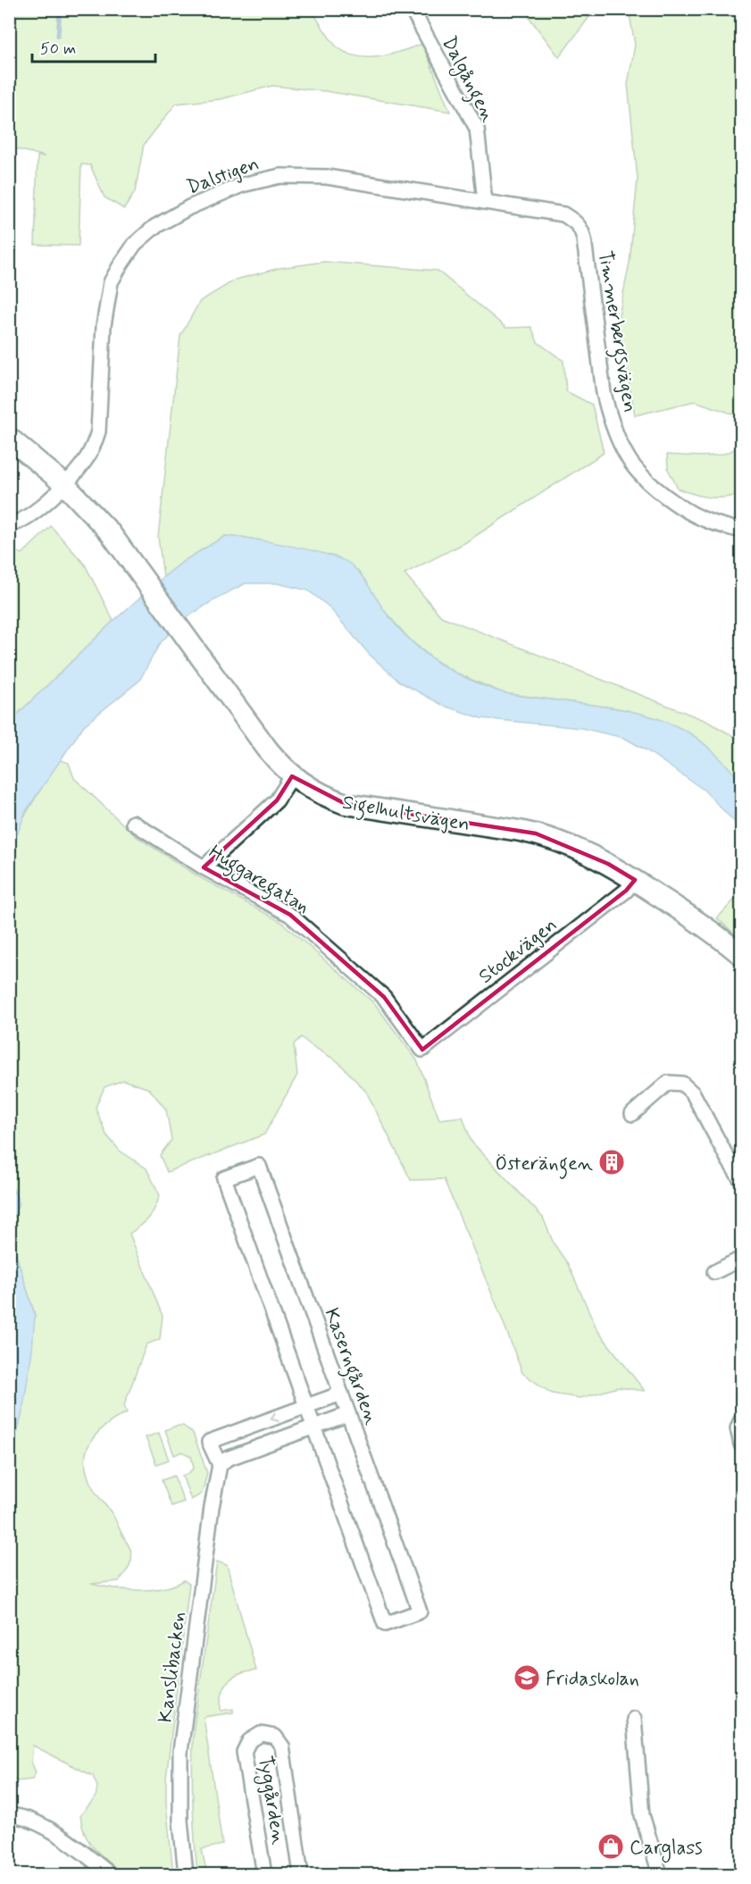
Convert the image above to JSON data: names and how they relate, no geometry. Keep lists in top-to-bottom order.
{
  "streets": {
    "street": [
      "Dalgången",
      "Dalstigen",
      "Timmerbergsvägen",
      "Sigelhultsvägen",
      "Huggaregatan",
      "Stockvägen",
      "Kaserngården",
      "Kanslibacken",
      "Tyggården"
    ]
  },
  "crossings": [
    ["Dalgången", "Dalstigen"],
    ["Dalstigen", "Timmerbergsvägen"],
    ["Dalstigen", "Sigelhultsvägen"],
    ["Sigelhultsvägen", "Stockvägen"],
    ["Huggaregatan", "Stockvägen"]
  ],
  "places": {
    "building": ["Österängen"],
    "school or university": ["Fridaskolan"],
    "shop": ["Carglass"]
  },
  "scale_bar": "50 m"
}
